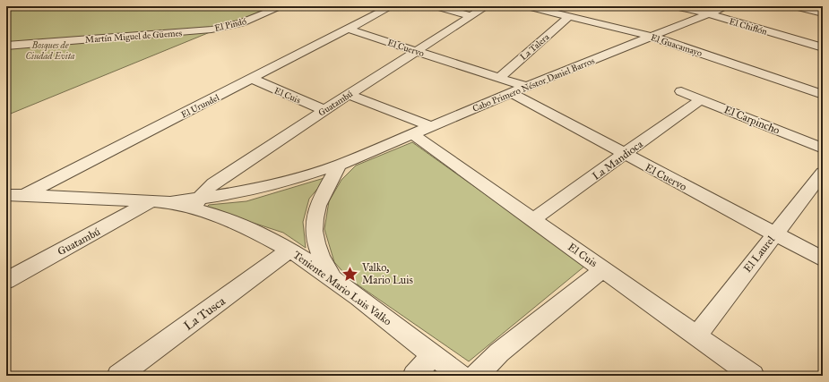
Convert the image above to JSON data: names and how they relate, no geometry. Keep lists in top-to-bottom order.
{
  "streets": {
    "street": [
      "El Pindó",
      "El Chiflón",
      "Martín Miguel de Güemes",
      "El Guacamayo",
      "La Talera",
      "El Cuervo",
      "Cabo Primero Néstor Daniel Barros",
      "El Cuis",
      "Guatambú",
      "El Urundel",
      "El Carpincho",
      "La Mandioca",
      "El Laurel",
      "Teniente Mario Luis Valko",
      "La Tusca"
    ]
  },
  "crossings": [
    ["El Pindó", "Martín Miguel de Güemes"],
    ["El Chiflón", "Cabo Primero Néstor Daniel Barros"],
    ["El Guacamayo", "La Talera"],
    ["El Guacamayo", "Cabo Primero Néstor Daniel Barros"],
    ["La Talera", "El Cuervo"],
    ["El Cuervo", "Cabo Primero Néstor Daniel Barros"],
    ["El Cuervo", "Guatambú"],
    ["El Cuervo", "El Urundel"],
    ["El Cuervo", "La Mandioca"],
    ["El Cuervo", "El Laurel"],
    ["Cabo Primero Néstor Daniel Barros", "El Cuis"],
    ["Cabo Primero Néstor Daniel Barros", "Guatambú"],
    ["Cabo Primero Néstor Daniel Barros", "Teniente Mario Luis Valko"],
    ["El Cuis", "Guatambú"],
    ["El Cuis", "El Urundel"],
    ["El Cuis", "La Mandioca"],
    ["El Cuis", "El Laurel"],
    ["Guatambú", "Teniente Mario Luis Valko"],
    ["El Urundel", "Teniente Mario Luis Valko"],
    ["El Carpincho", "La Mandioca"],
    ["Teniente Mario Luis Valko", "La Tusca"]
  ],
  "parks": ["Bosques de Ciudad Evita"],
  "places": {
    "place": ["Valko, Mario Luis"]
  }
}
